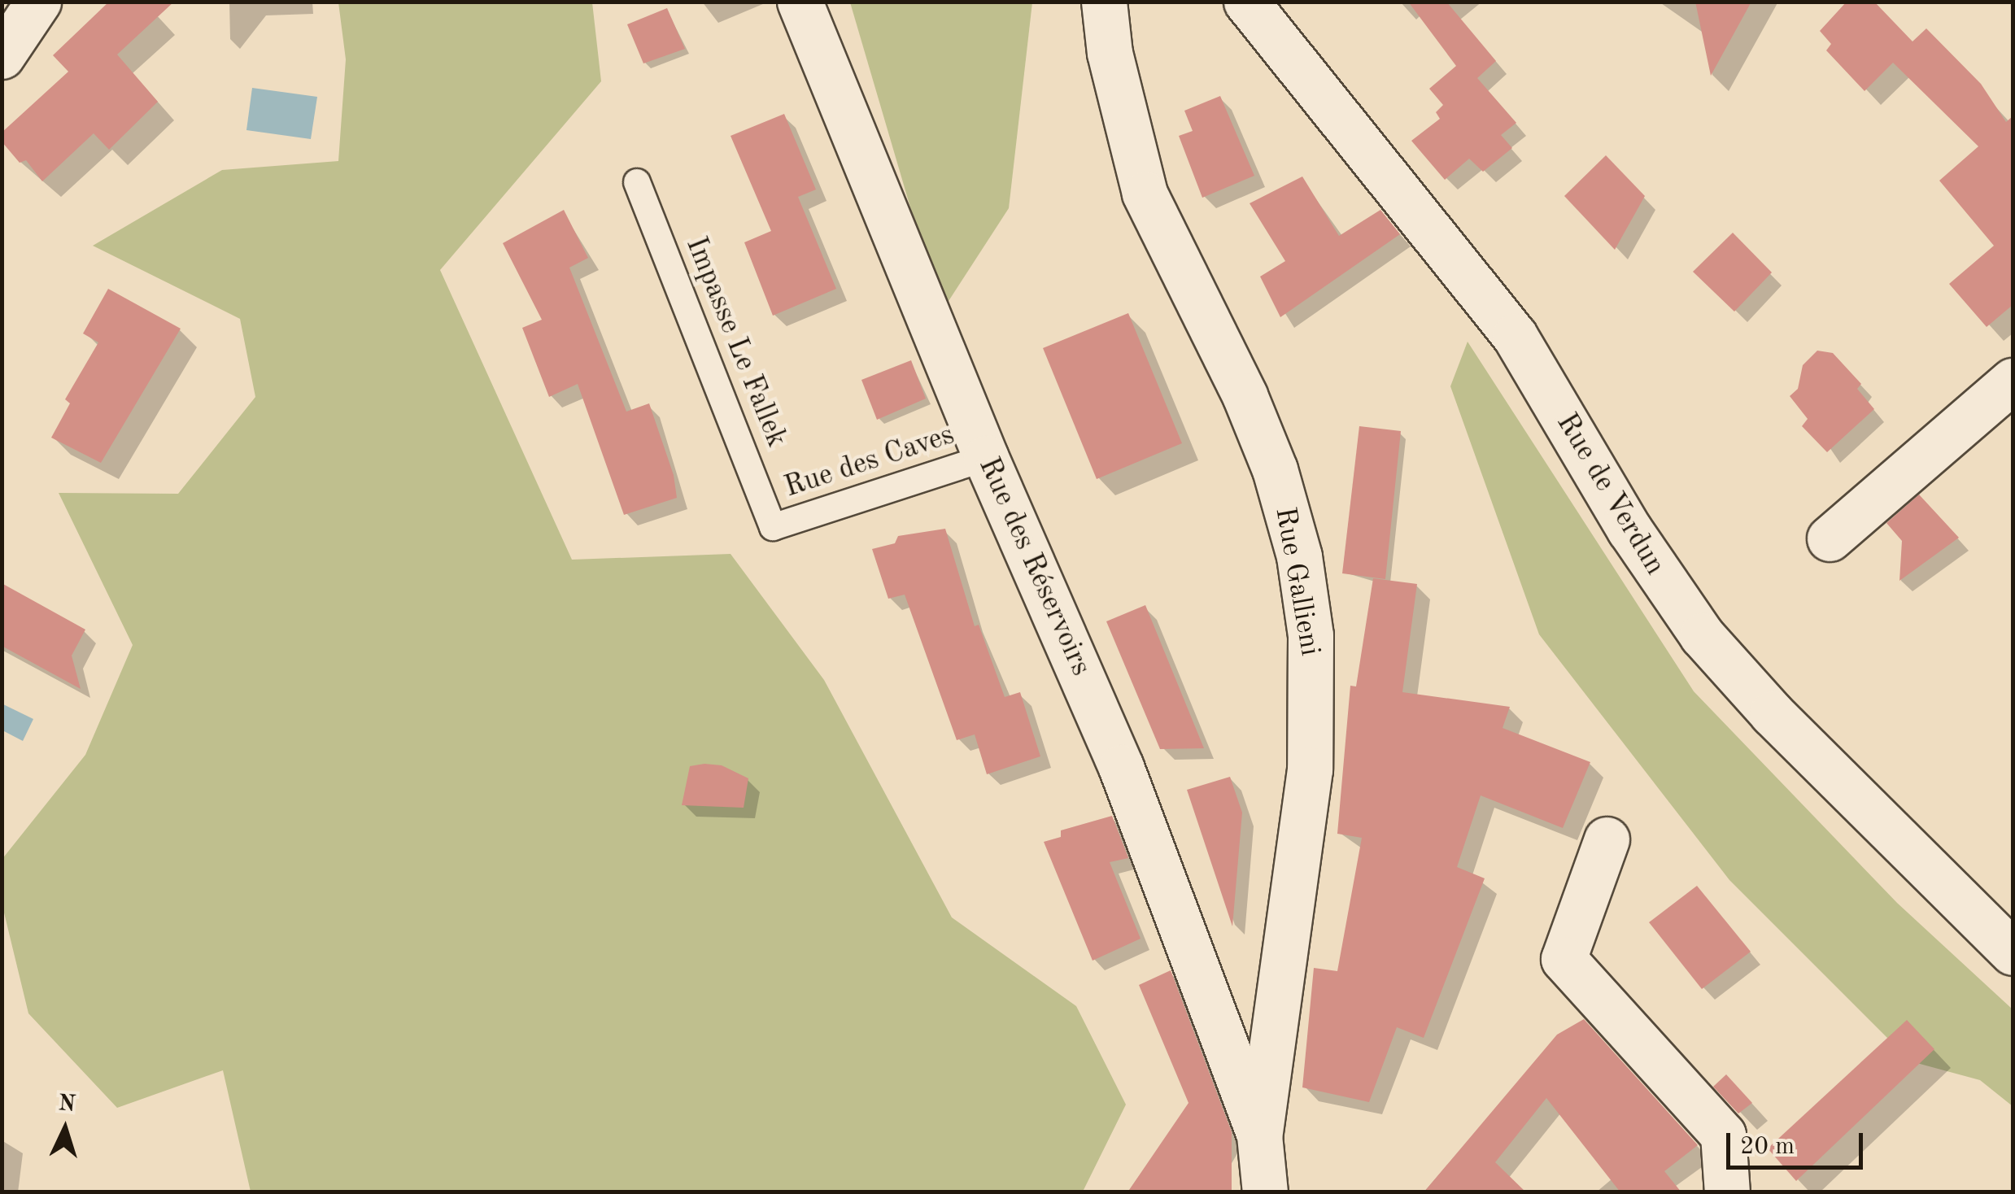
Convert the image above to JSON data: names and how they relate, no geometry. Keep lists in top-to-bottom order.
{
  "streets": {
    "street": ["Rue de Verdun", "Rue des Réservoirs", "Rue Gallieni"],
    "lane": ["Impasse Le Fallek", "Rue des Caves"]
  },
  "crossings": [
    ["Impasse Le Fallek", "Rue des Caves"],
    ["Rue des Caves", "Rue des Réservoirs"],
    ["Rue des Réservoirs", "Rue Gallieni"]
  ],
  "scale_bar": "20 m",
  "north": "top"
}
